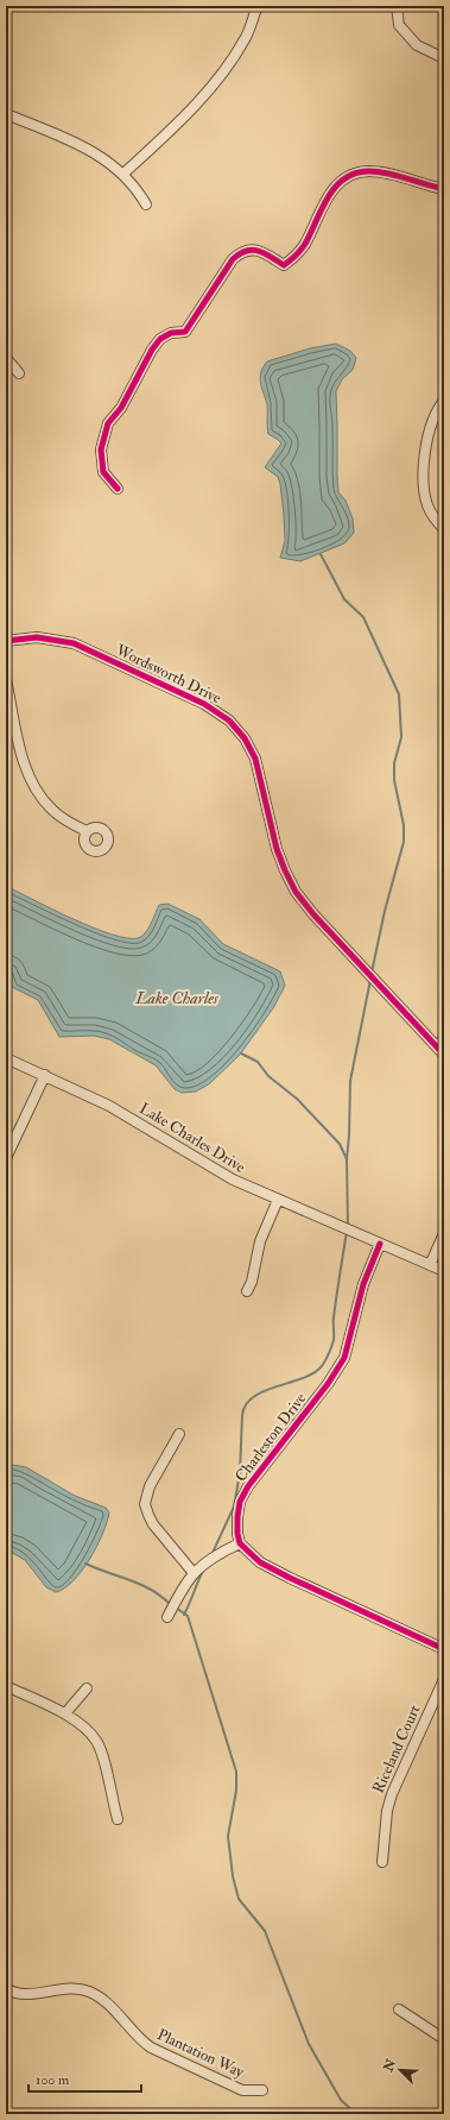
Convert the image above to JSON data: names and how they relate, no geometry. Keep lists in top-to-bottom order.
{
  "streets": {
    "street": [
      "Wordsworth Drive",
      "Lake Charles Drive",
      "Charleston Drive",
      "Riceland Court",
      "Plantation Way"
    ]
  },
  "crossings": [
    ["Lake Charles Drive", "Charleston Drive"]
  ],
  "water": ["Lake Charles"],
  "scale_bar": "100 m",
  "north": "top left"
}
